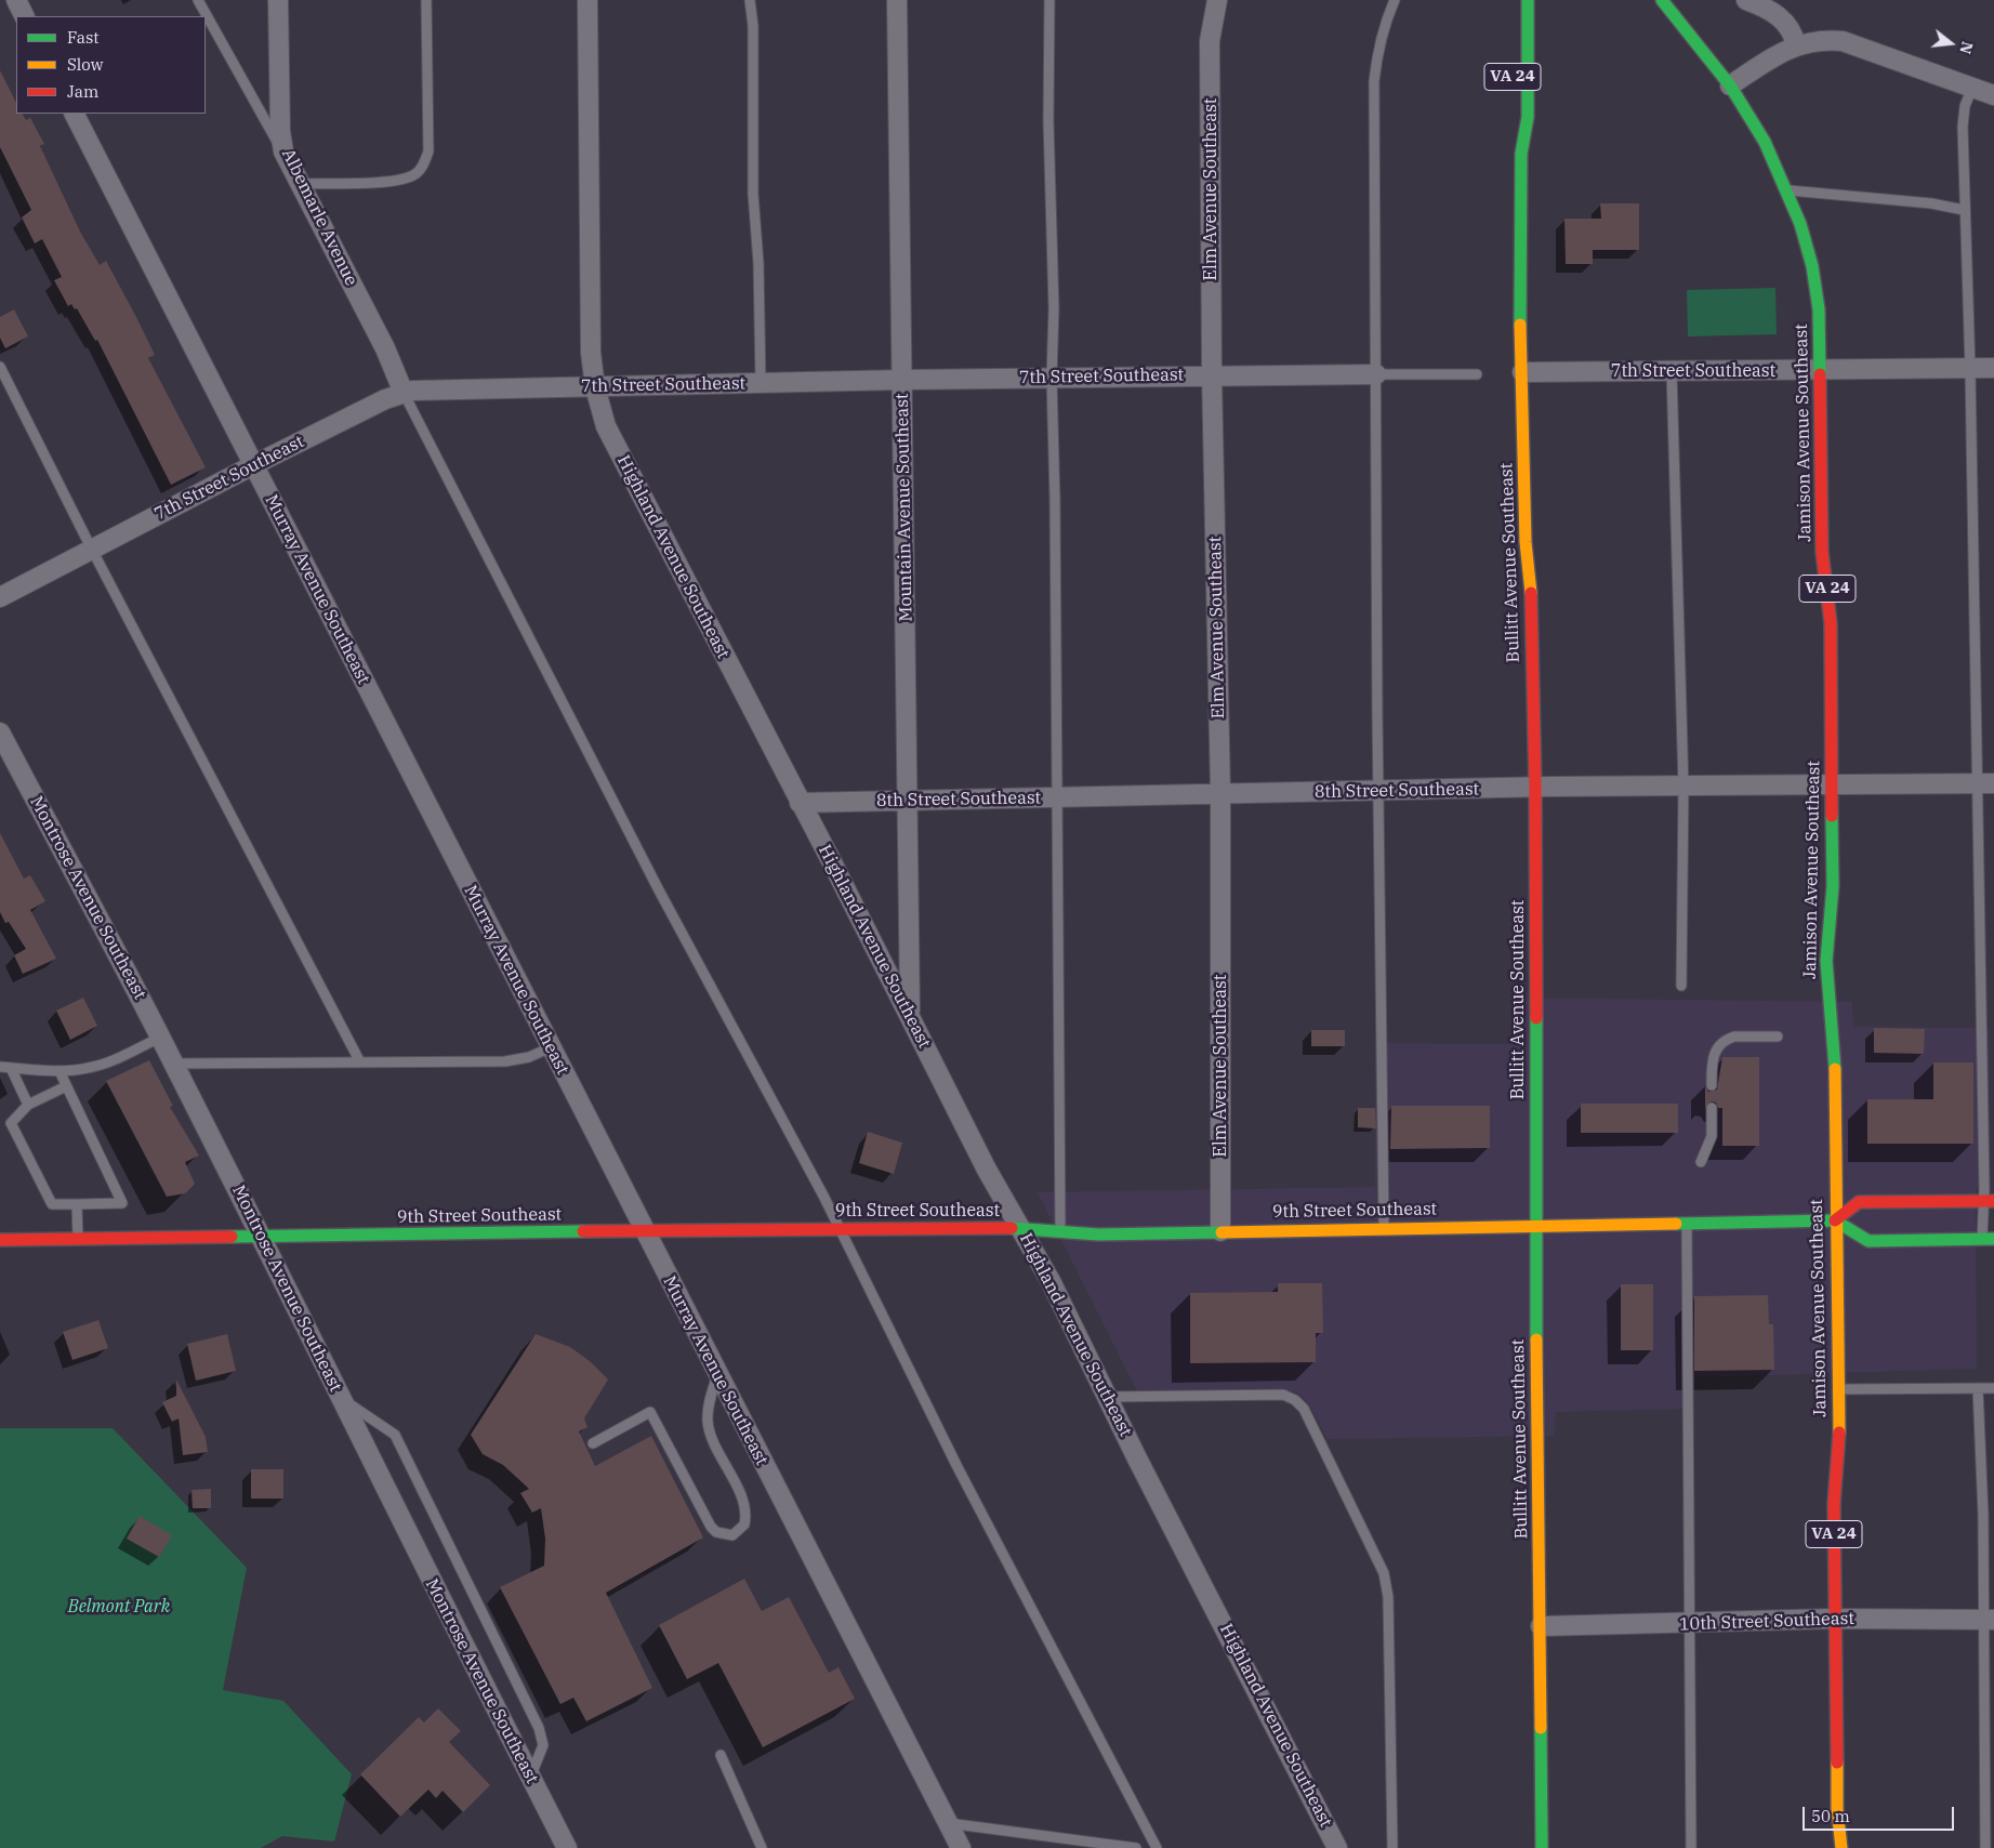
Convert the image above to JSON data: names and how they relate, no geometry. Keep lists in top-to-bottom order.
{
  "streets": {
    "main road": [
      "VA 24",
      "Jamison Avenue Southeast",
      "Bullitt Avenue Southeast",
      "9th Street Southeast"
    ],
    "street": [
      "Elm Avenue Southeast",
      "Albemarle Avenue",
      "7th Street Southeast",
      "Mountain Avenue Southeast",
      "Highland Avenue Southeast",
      "Murray Avenue Southeast",
      "8th Street Southeast",
      "Montrose Avenue Southeast",
      "10th Street Southeast"
    ]
  },
  "crossings": [
    ["Elm Avenue Southeast", "7th Street Southeast"],
    ["Elm Avenue Southeast", "8th Street Southeast"],
    ["Elm Avenue Southeast", "9th Street Southeast"],
    ["Albemarle Avenue", "7th Street Southeast"],
    ["7th Street Southeast", "Jamison Avenue Southeast"],
    ["7th Street Southeast", "Mountain Avenue Southeast"],
    ["7th Street Southeast", "Highland Avenue Southeast"],
    ["7th Street Southeast", "Bullitt Avenue Southeast"],
    ["7th Street Southeast", "Murray Avenue Southeast"],
    ["Jamison Avenue Southeast", "8th Street Southeast"],
    ["Jamison Avenue Southeast", "9th Street Southeast"],
    ["Jamison Avenue Southeast", "10th Street Southeast"],
    ["Mountain Avenue Southeast", "Highland Avenue Southeast"],
    ["Mountain Avenue Southeast", "8th Street Southeast"],
    ["Highland Avenue Southeast", "8th Street Southeast"],
    ["Highland Avenue Southeast", "9th Street Southeast"],
    ["Bullitt Avenue Southeast", "8th Street Southeast"],
    ["Bullitt Avenue Southeast", "9th Street Southeast"],
    ["Bullitt Avenue Southeast", "10th Street Southeast"],
    ["Murray Avenue Southeast", "9th Street Southeast"],
    ["Montrose Avenue Southeast", "9th Street Southeast"]
  ],
  "parks": ["Belmont Park"],
  "legend": ["Fast", "Slow", "Jam"],
  "scale_bar": "50 m",
  "north": "right"
}
